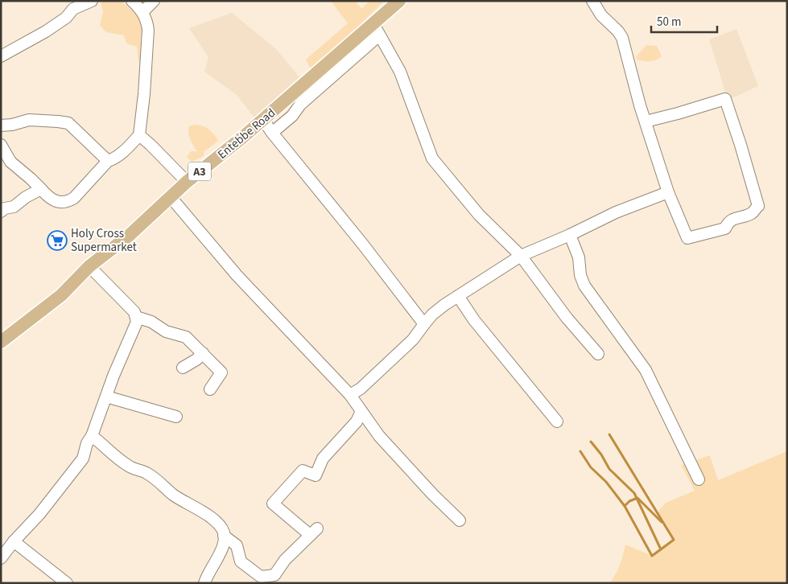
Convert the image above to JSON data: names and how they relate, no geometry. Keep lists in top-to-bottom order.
{
  "streets": {
    "main road": ["Entebbe Road", "A3"]
  },
  "places": {
    "supermarket": ["Holy Cross Supermarket"]
  },
  "scale_bar": "50 m"
}
